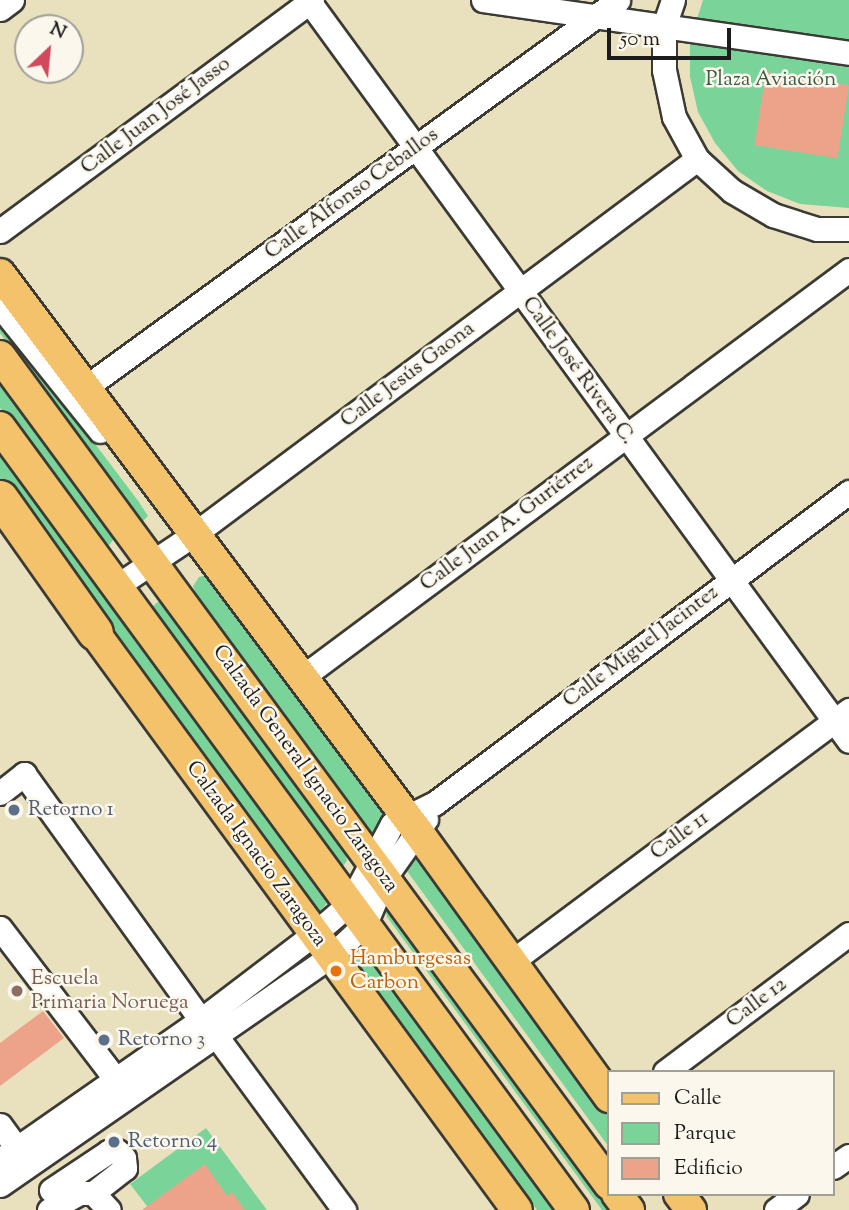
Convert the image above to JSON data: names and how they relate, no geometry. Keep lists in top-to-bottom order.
{
  "streets": {
    "main road": ["Calzada General Ignacio Zaragoza", "Calzada Ignacio Zaragoza"],
    "street": [
      "Calle Juan José Jasso",
      "Calle Alfonso Ceballos",
      "Calle José Rivera C.",
      "Calle Jesús Gaona",
      "Calle Juan A. Guriérrez",
      "Calle Miguel Jacintez",
      "Calle 11",
      "Calle 12"
    ]
  },
  "crossings": [
    ["Calle Juan José Jasso", "Calle José Rivera C."],
    ["Calle Alfonso Ceballos", "Calle José Rivera C."],
    ["Calle José Rivera C.", "Calle Jesús Gaona"],
    ["Calle José Rivera C.", "Calle Juan A. Guriérrez"],
    ["Calle José Rivera C.", "Calle Miguel Jacintez"],
    ["Calle José Rivera C.", "Calle 11"],
    ["Calle Jesús Gaona", "Calzada General Ignacio Zaragoza"],
    ["Calle Miguel Jacintez", "Calzada General Ignacio Zaragoza"]
  ],
  "parks": ["Plaza Aviación"],
  "places": [
    "Retorno 1",
    "Hamburgesas Carbon",
    "Escuela Primaria Noruega",
    "Retorno 3",
    "Retorno 4"
  ],
  "legend": ["Calle", "Parque", "Edificio"],
  "scale_bar": "50 m",
  "north": "top right"
}
